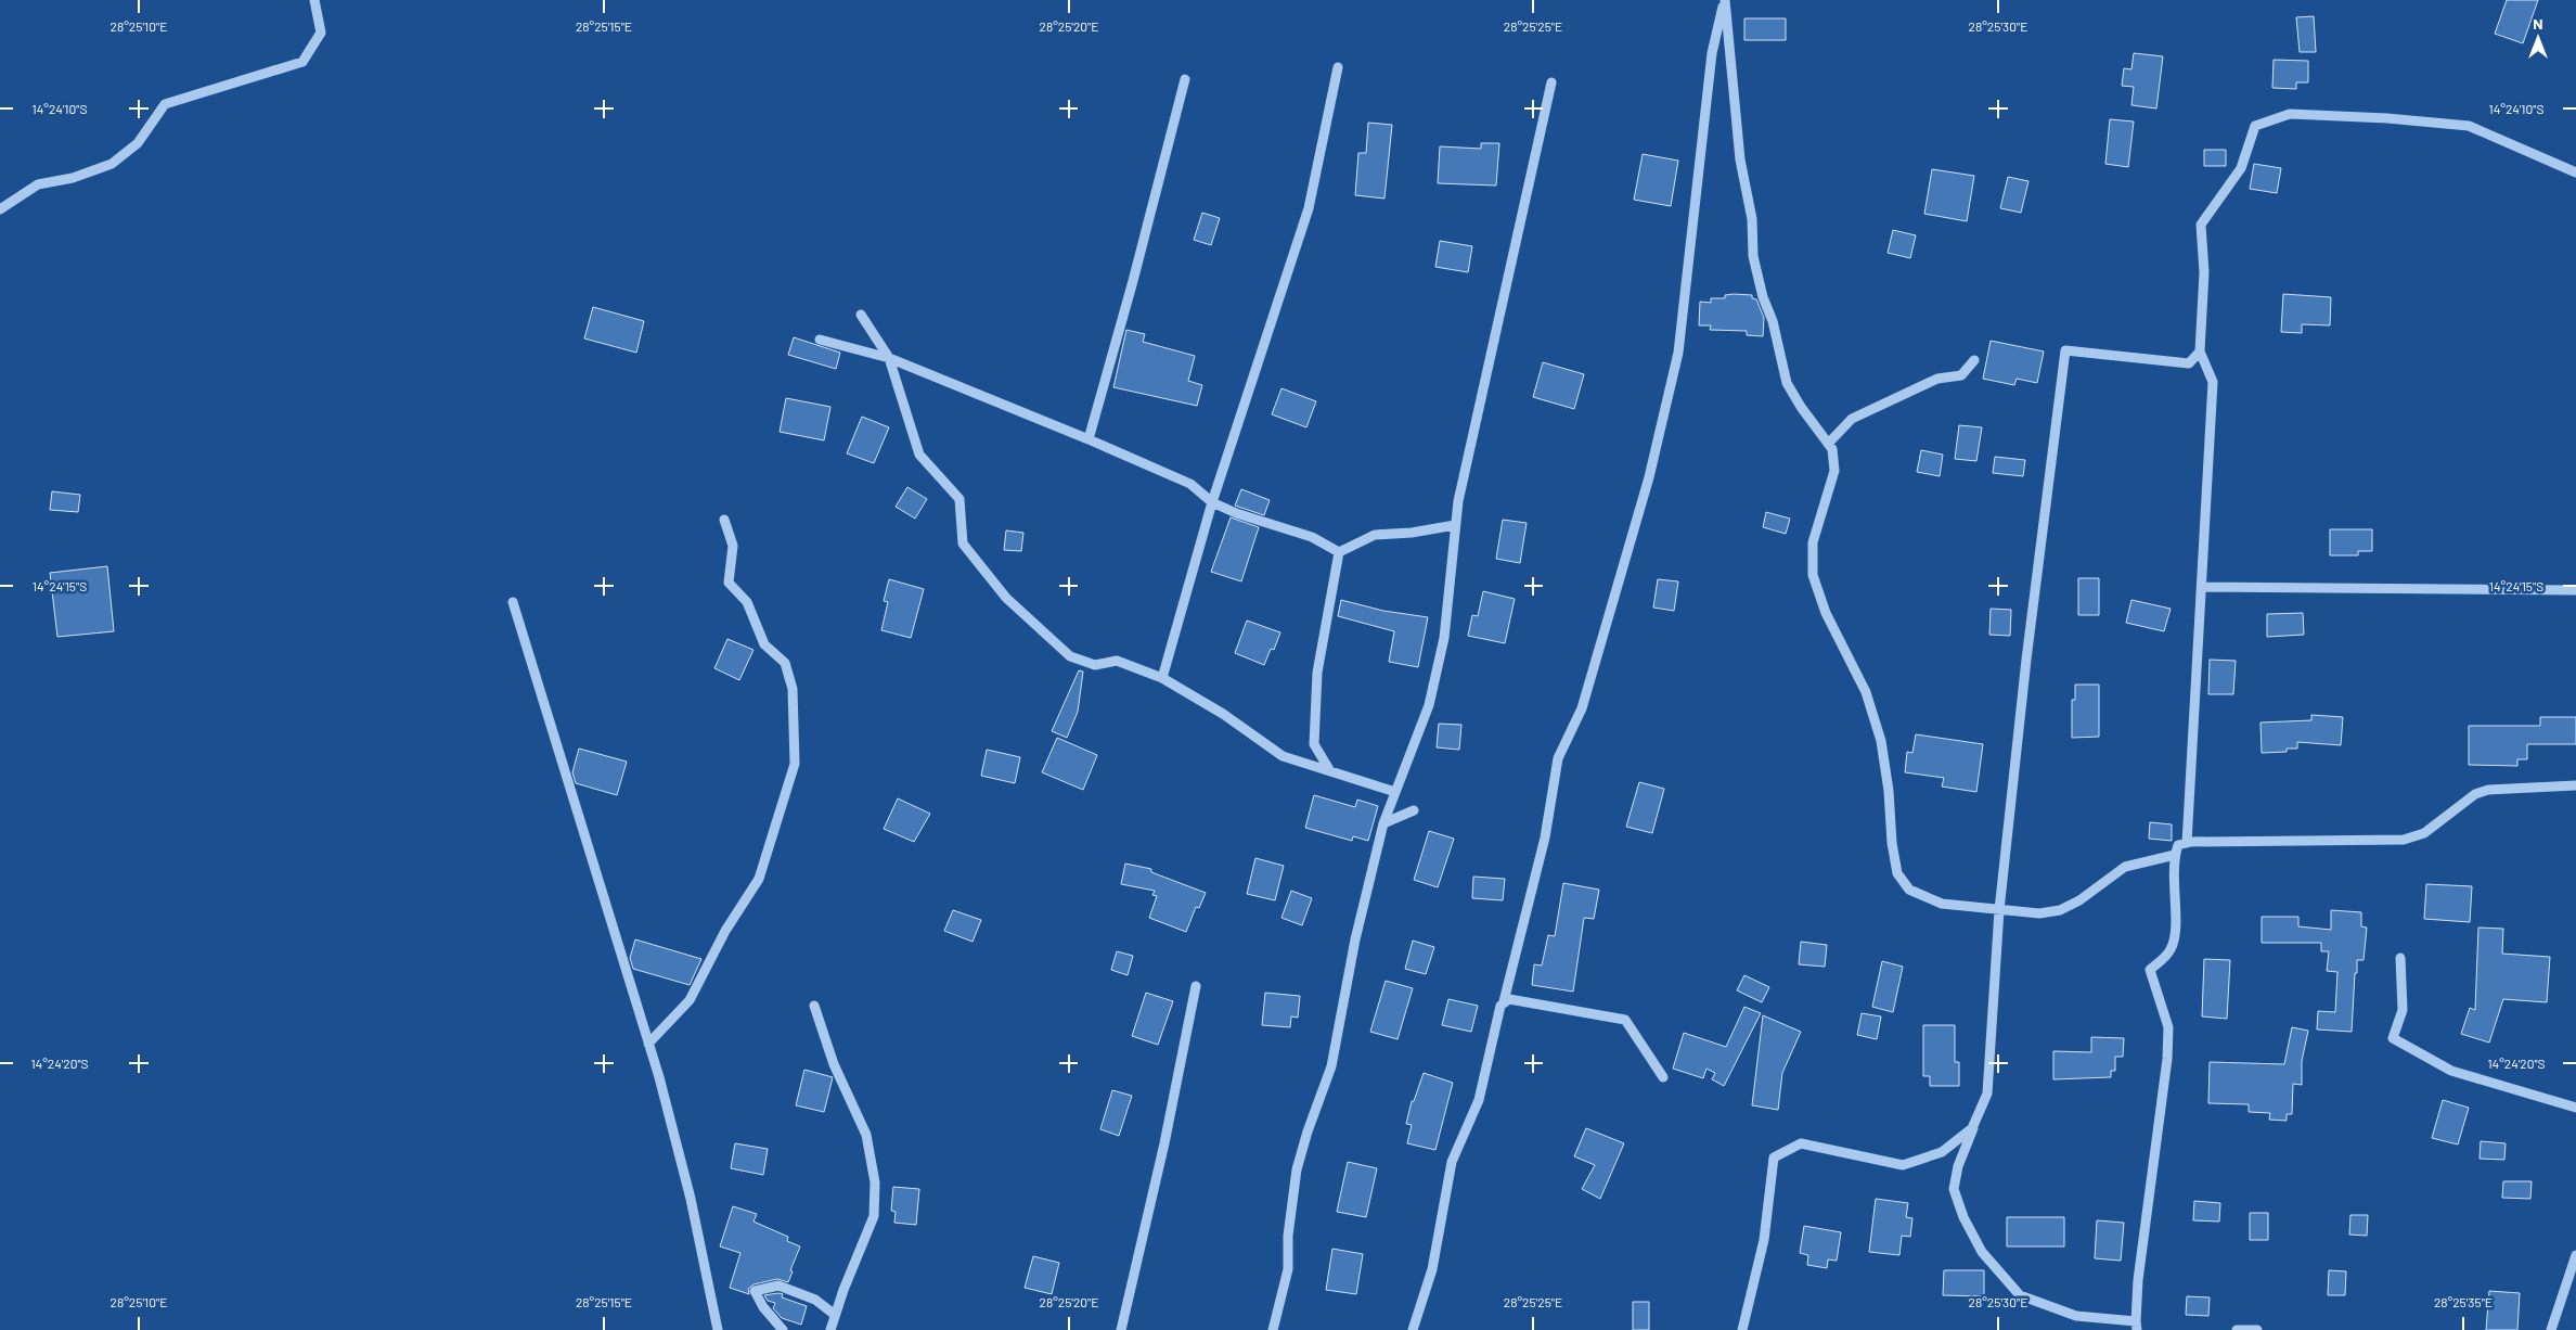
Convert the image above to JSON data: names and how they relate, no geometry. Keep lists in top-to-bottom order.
{
  "north": "top",
  "coordinates": [
    "28°25'10\"E",
    "28°25'15\"E",
    "28°25'20\"E",
    "28°25'25\"E",
    "28°25'30\"E",
    "14°24'10\"S",
    "14°24'15\"S",
    "14°24'20\"S",
    "28°25'35\"E"
  ]
}
